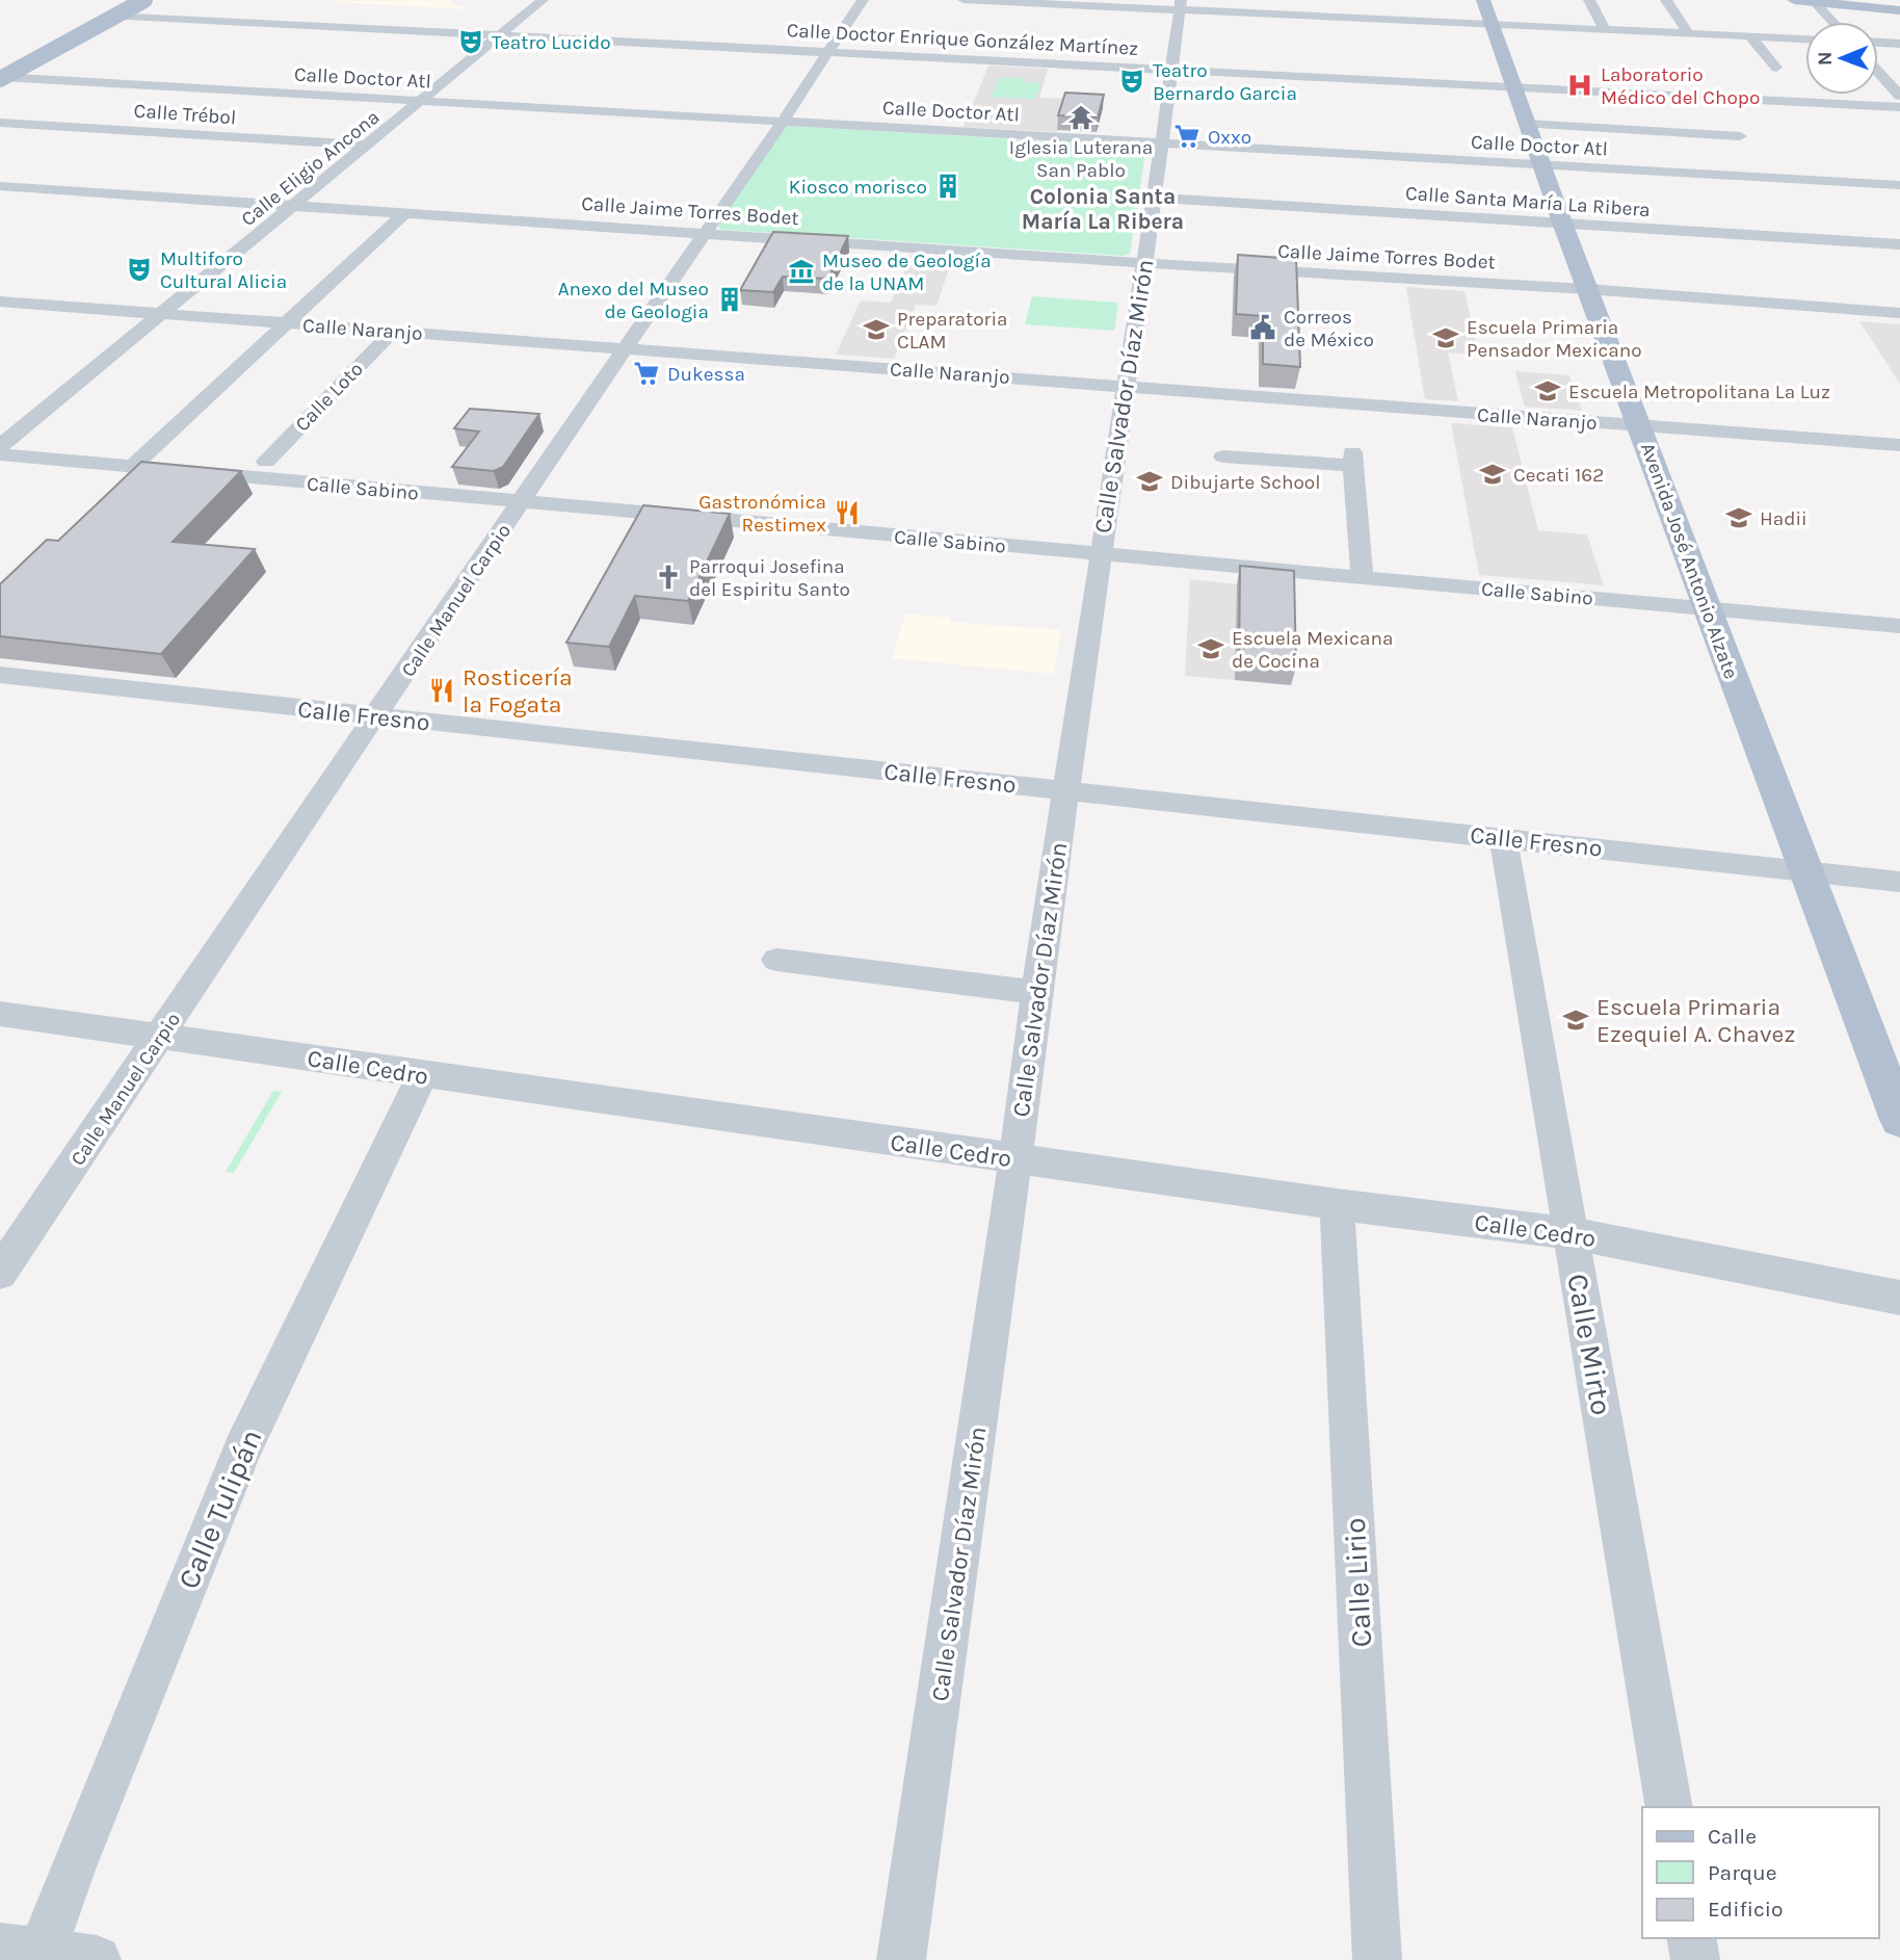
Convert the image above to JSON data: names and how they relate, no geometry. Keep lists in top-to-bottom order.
{
  "streets": {
    "main road": ["Avenida José Antonio Alzate"],
    "street": [
      "Calle Doctor Enrique González Martínez",
      "Calle Doctor Atl",
      "Calle Trébol",
      "Calle Eligio Ancona",
      "Calle Santa María La Ribera",
      "Calle Jaime Torres Bodet",
      "Calle Naranjo",
      "Calle Loto",
      "Calle Salvador Díaz Mirón",
      "Calle Sabino",
      "Calle Manuel Carpio",
      "Calle Fresno",
      "Calle Cedro",
      "Calle Mirto",
      "Calle Tulipán",
      "Calle Lirio"
    ]
  },
  "crossings": [
    ["Calle Doctor Enrique González Martínez", "Calle Eligio Ancona"],
    ["Calle Doctor Enrique González Martínez", "Calle Salvador Díaz Mirón"],
    ["Calle Doctor Enrique González Martínez", "Avenida José Antonio Alzate"],
    ["Calle Doctor Enrique González Martínez", "Calle Manuel Carpio"],
    ["Calle Doctor Atl", "Calle Eligio Ancona"],
    ["Calle Doctor Atl", "Calle Salvador Díaz Mirón"],
    ["Calle Doctor Atl", "Avenida José Antonio Alzate"],
    ["Calle Doctor Atl", "Calle Manuel Carpio"],
    ["Calle Trébol", "Calle Eligio Ancona"],
    ["Calle Eligio Ancona", "Calle Jaime Torres Bodet"],
    ["Calle Eligio Ancona", "Calle Naranjo"],
    ["Calle Santa María La Ribera", "Calle Salvador Díaz Mirón"],
    ["Calle Santa María La Ribera", "Avenida José Antonio Alzate"],
    ["Calle Jaime Torres Bodet", "Calle Salvador Díaz Mirón"],
    ["Calle Jaime Torres Bodet", "Avenida José Antonio Alzate"],
    ["Calle Jaime Torres Bodet", "Calle Manuel Carpio"],
    ["Calle Naranjo", "Calle Loto"],
    ["Calle Naranjo", "Calle Salvador Díaz Mirón"],
    ["Calle Naranjo", "Avenida José Antonio Alzate"],
    ["Calle Naranjo", "Calle Manuel Carpio"],
    ["Calle Salvador Díaz Mirón", "Calle Sabino"],
    ["Calle Salvador Díaz Mirón", "Calle Fresno"],
    ["Calle Salvador Díaz Mirón", "Calle Cedro"],
    ["Calle Sabino", "Avenida José Antonio Alzate"],
    ["Calle Sabino", "Calle Manuel Carpio"],
    ["Avenida José Antonio Alzate", "Calle Fresno"],
    ["Calle Manuel Carpio", "Calle Fresno"],
    ["Calle Manuel Carpio", "Calle Cedro"],
    ["Calle Fresno", "Calle Mirto"],
    ["Calle Cedro", "Calle Mirto"],
    ["Calle Cedro", "Calle Tulipán"],
    ["Calle Cedro", "Calle Lirio"]
  ],
  "districts": ["Colonia Santa María La Ribera"],
  "places": {
    "theatre": ["Teatro Lucido", "Teatro Bernardo Garcia", "Multiforo Cultural Alicia"],
    "hospital": ["Laboratorio Médico del Chopo"],
    "temple": ["Iglesia Luterana San Pablo"],
    "supermarket": ["Oxxo", "Dukessa"],
    "building": ["Kiosco morisco", "Anexo del Museo de Geologia"],
    "museum": ["Museo de Geología de la UNAM"],
    "public building": ["Correos de México"],
    "school or university": [
      "Preparatoria CLAM",
      "Escuela Primaria Pensador Mexicano",
      "Escuela Metropolitana La Luz",
      "Cecati 162",
      "Dibujarte School",
      "Hadii",
      "Escuela Mexicana de Cocina",
      "Escuela Primaria Ezequiel A. Chavez"
    ],
    "restaurant": ["Gastronómica Restimex", "Rosticería la Fogata"],
    "church": ["Parroqui Josefina del Espiritu Santo"]
  },
  "legend": ["Calle", "Parque", "Edificio"],
  "north": "left"
}
